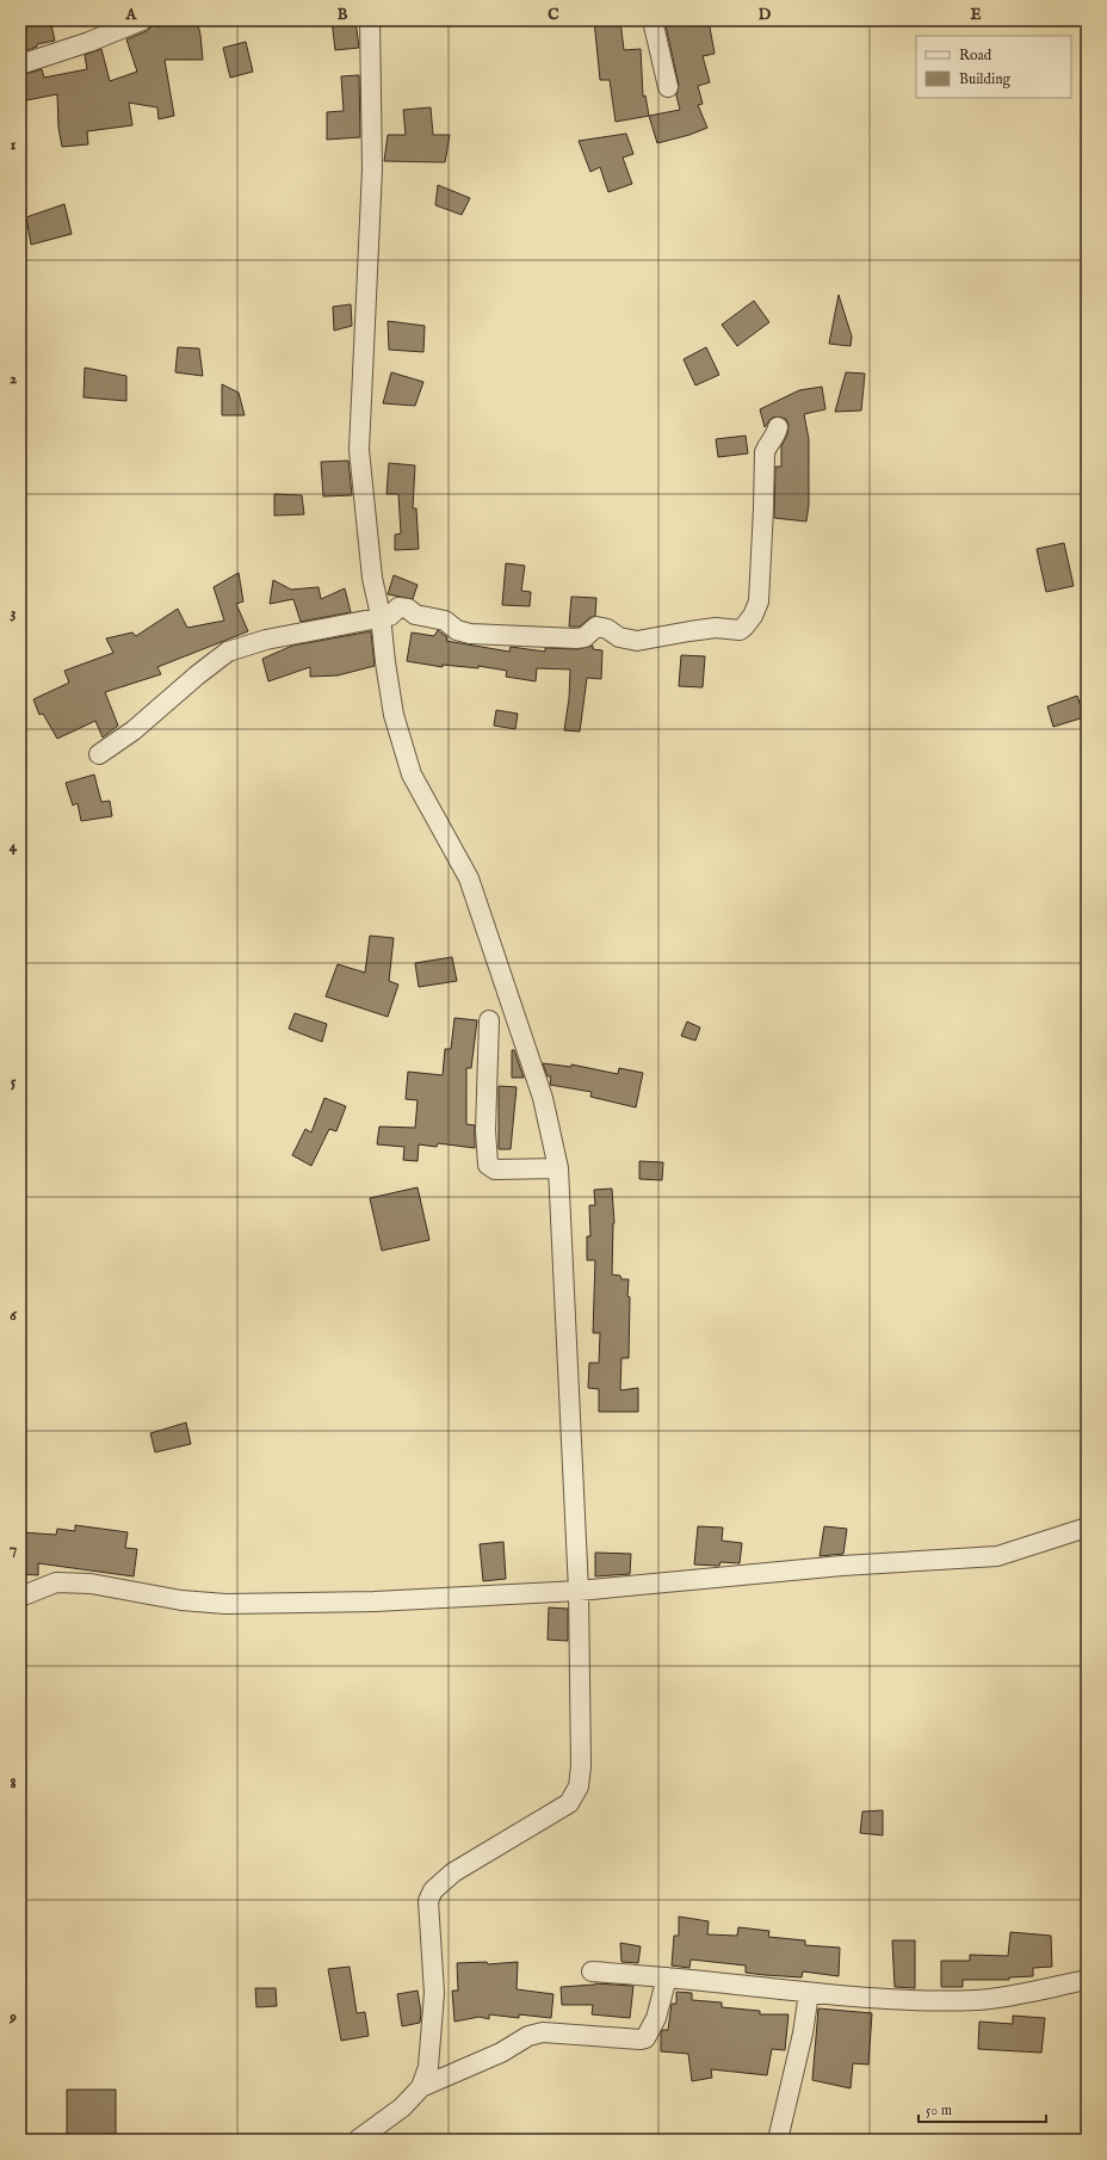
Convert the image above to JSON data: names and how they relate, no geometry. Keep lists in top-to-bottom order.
{
  "legend": ["Road", "Building"],
  "scale_bar": "50 m",
  "grid": {
    "columns": [
      "A",
      "B",
      "C",
      "D",
      "E"
    ],
    "rows": [
      "1",
      "2",
      "3",
      "4",
      "5",
      "6",
      "7",
      "8",
      "9"
    ]
  }
}
